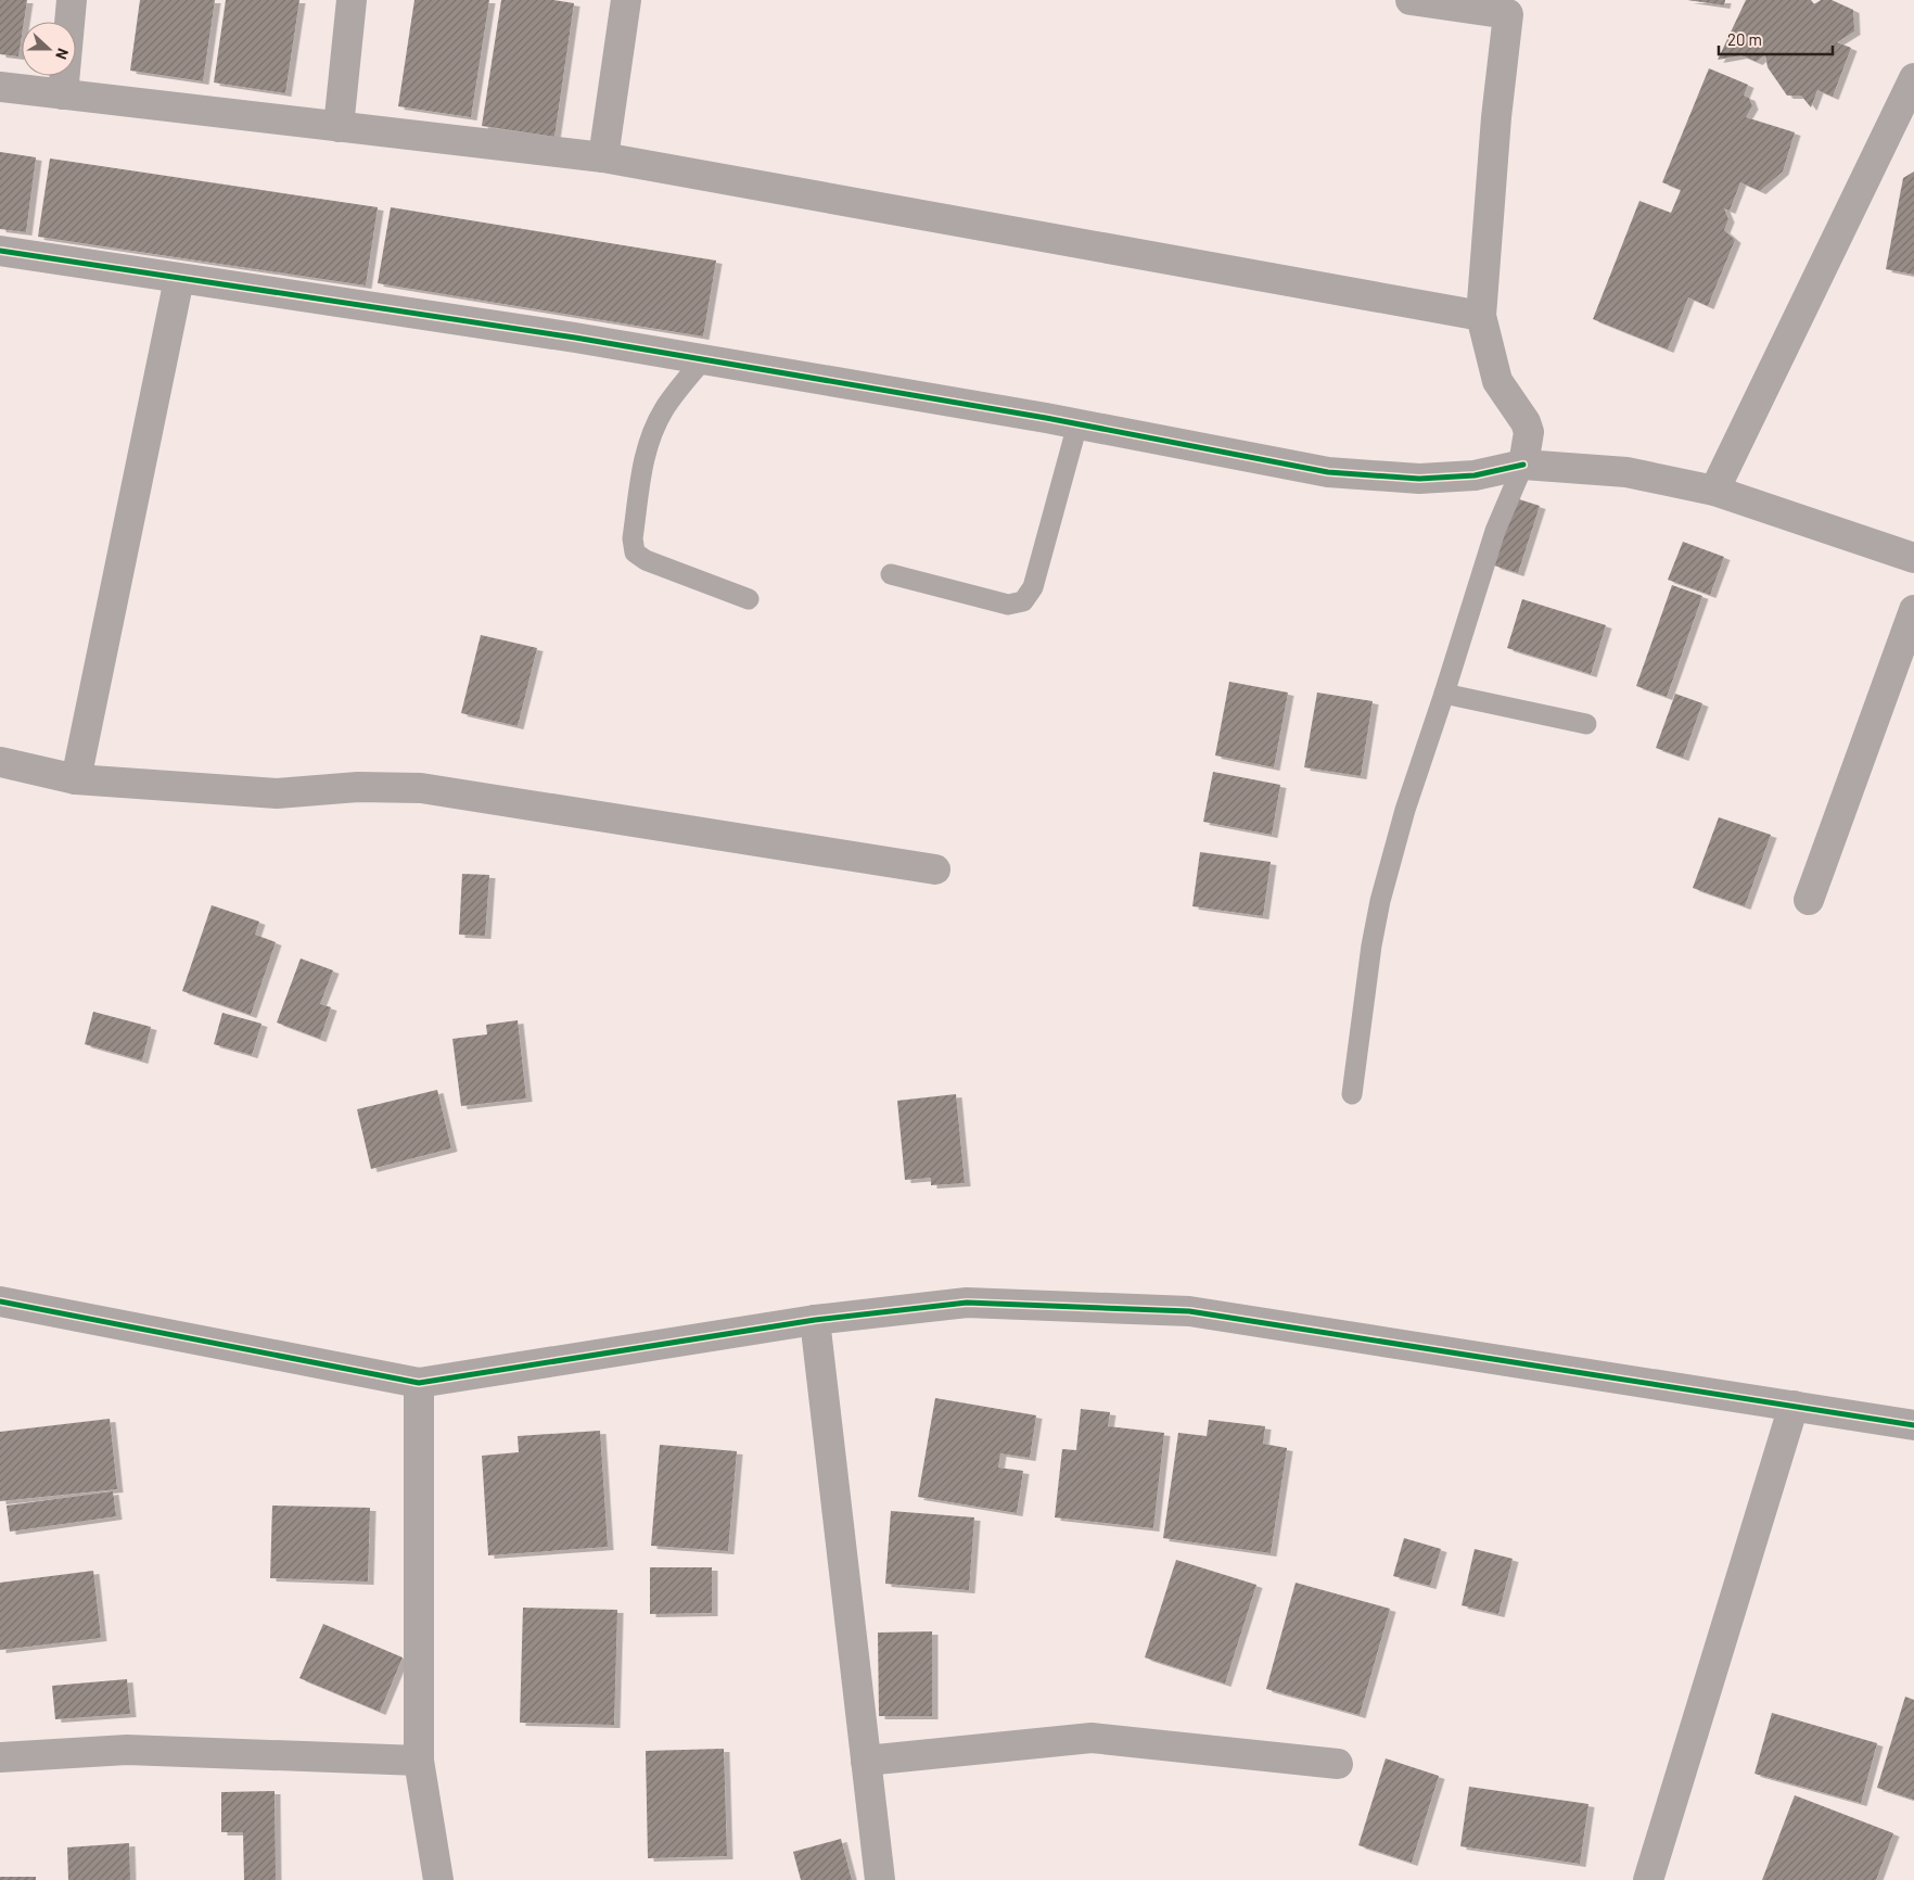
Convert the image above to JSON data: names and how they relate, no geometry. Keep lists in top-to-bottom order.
{
  "scale_bar": "20 m",
  "north": "right"
}
